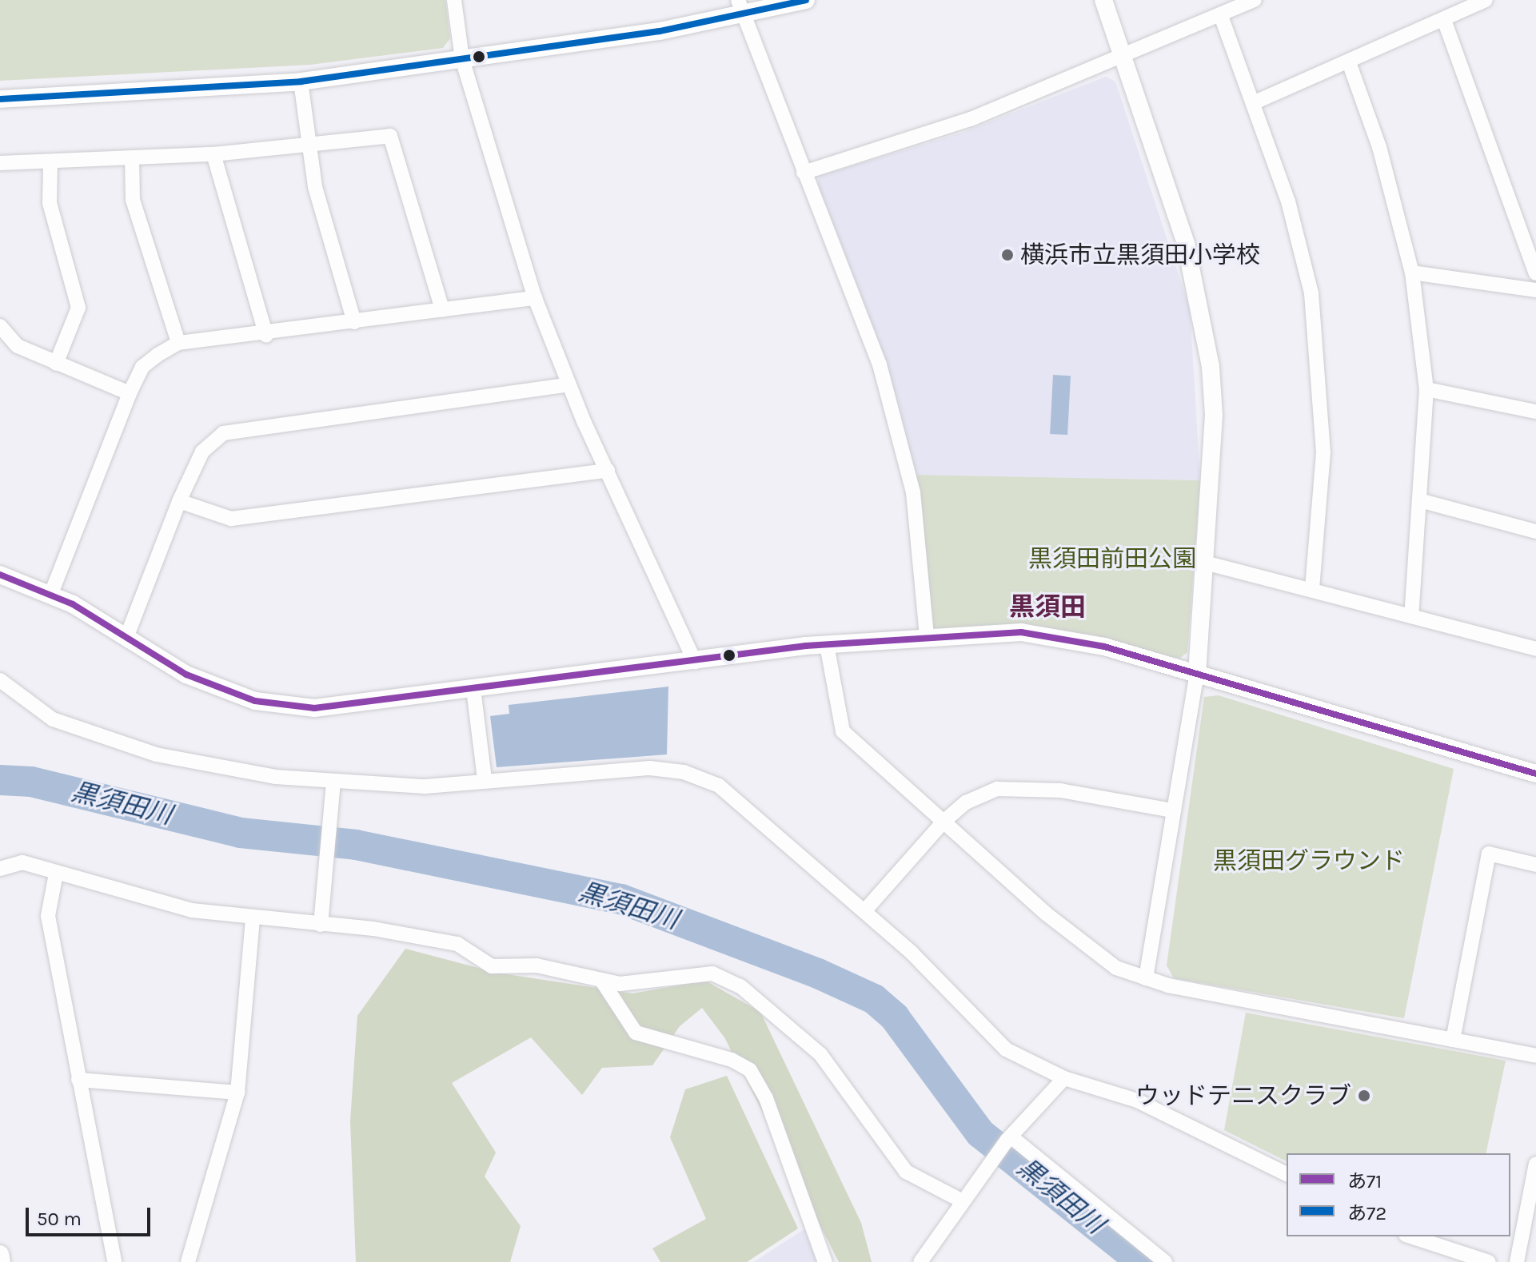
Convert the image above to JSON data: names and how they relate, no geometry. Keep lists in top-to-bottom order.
{
  "districts": ["黒須田"],
  "water": ["黒須田川"],
  "parks": ["黒須田前田公園", "黒須田グラウンド"],
  "places": ["横浜市立黒須田小学校", "ウッドテニスクラブ"],
  "lines": ["transit line あ72", "transit line あ71"],
  "legend": ["あ71", "あ72"],
  "scale_bar": "50 m"
}
